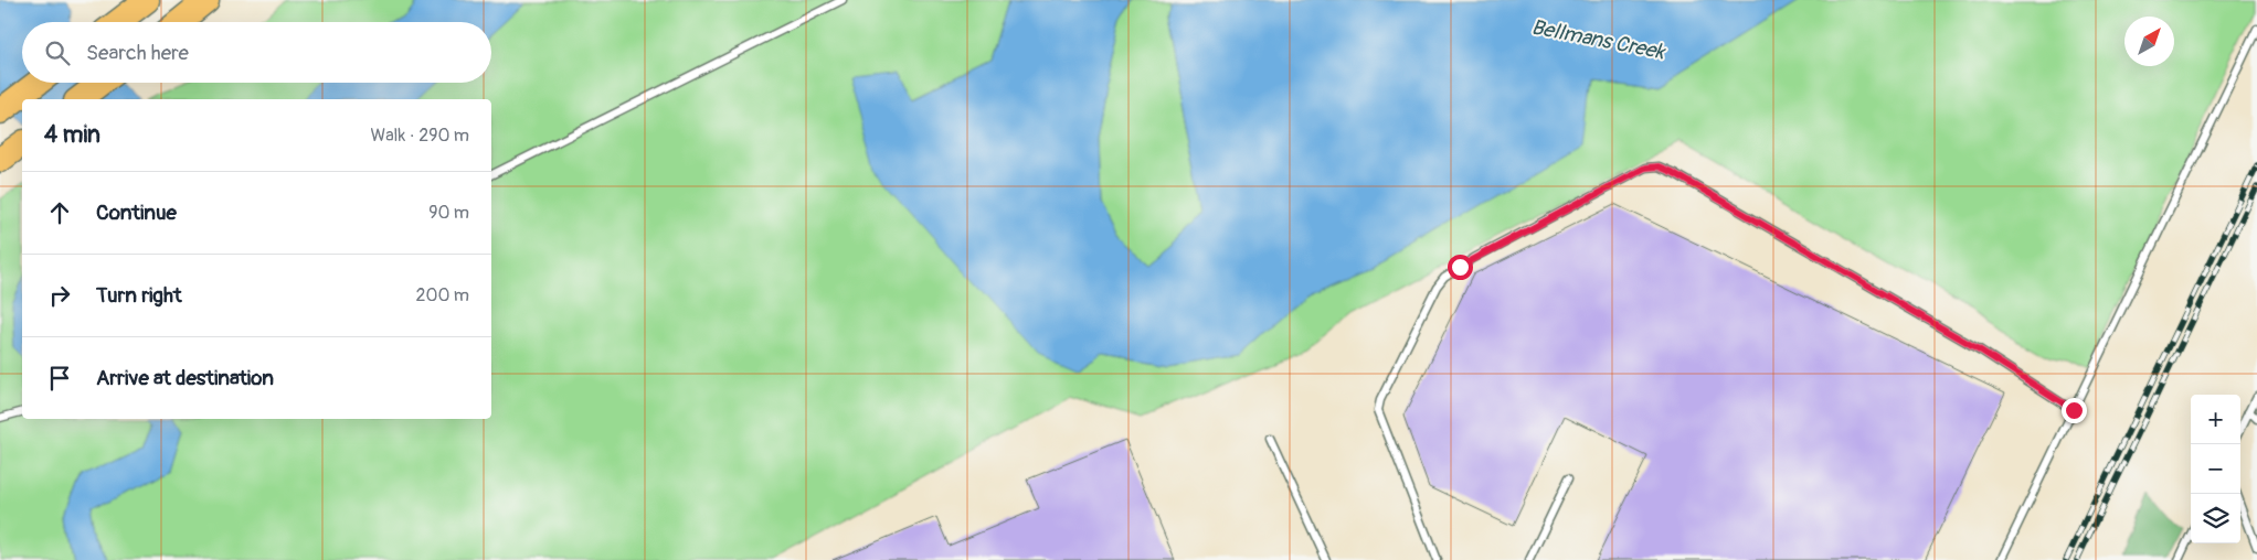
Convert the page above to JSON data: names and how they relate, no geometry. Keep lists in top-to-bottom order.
{
  "water": ["Bellmans Creek"],
  "north": "top right",
  "page": {
    "search": "Search here",
    "heading": ["4 min", "Walk · 290 m"],
    "list": [
      ["Continue", "90 m"],
      ["Turn right", "200 m"],
      "Arrive at destination"
    ],
    "map_buttons": ["+", "−"]
  }
}
